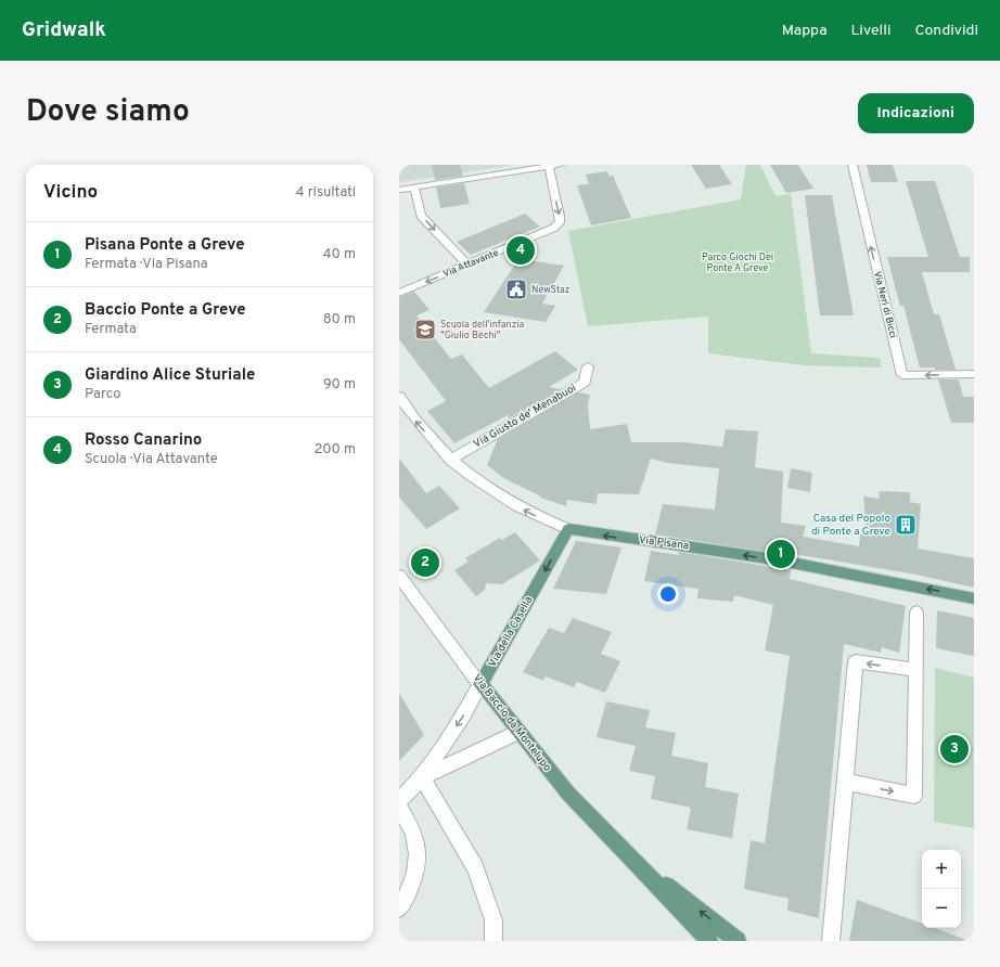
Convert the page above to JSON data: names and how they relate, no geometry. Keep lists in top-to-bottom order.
{
  "streets": {
    "main road": ["Via Pisana", "Via della Casella", "Via Baccio da Montelupo"],
    "street": ["Via Attavante", "Via Neri di Bicci", "Via Giusto de' Menabuoi"]
  },
  "crossings": [
    ["Via Giusto de' Menabuoi", "Via Pisana"],
    ["Via Pisana", "Via della Casella"],
    ["Via della Casella", "Via Baccio da Montelupo"]
  ],
  "one_way": [
    "Via Attavante",
    "Via Neri di Bicci",
    "Via Pisana",
    "Via della Casella"
  ],
  "parks": ["Parco Giochi Del Ponte A Greve"],
  "places": {
    "public building": ["NewStaz"],
    "school or university": ["Scuola dell'infanzia \"Giulio Bechi\""],
    "building": ["Casa del Popolo di Ponte a Greve"]
  },
  "page": {
    "header": "Gridwalk",
    "nav": ["Mappa", "Livelli", "Condividi"],
    "title": "Dove siamo",
    "buttons": "Indicazioni",
    "heading": ["Vicino", "4 risultati"],
    "list": [
      {
        "mark": "1",
        "name": "Pisana Ponte a Greve",
        "note": "Fermata · Via Pisana",
        "value": "40 m"
      },
      {
        "mark": "2",
        "name": "Baccio Ponte a Greve",
        "note": "Fermata",
        "value": "80 m"
      },
      {
        "mark": "3",
        "name": "Giardino Alice Sturiale",
        "note": "Parco",
        "value": "90 m"
      },
      {
        "mark": "4",
        "name": "Rosso Canarino",
        "note": "Scuola · Via Attavante",
        "value": "200 m"
      }
    ],
    "pins": [
      "4",
      "1",
      "2",
      "3"
    ],
    "map_buttons": ["+", "−"]
  }
}
